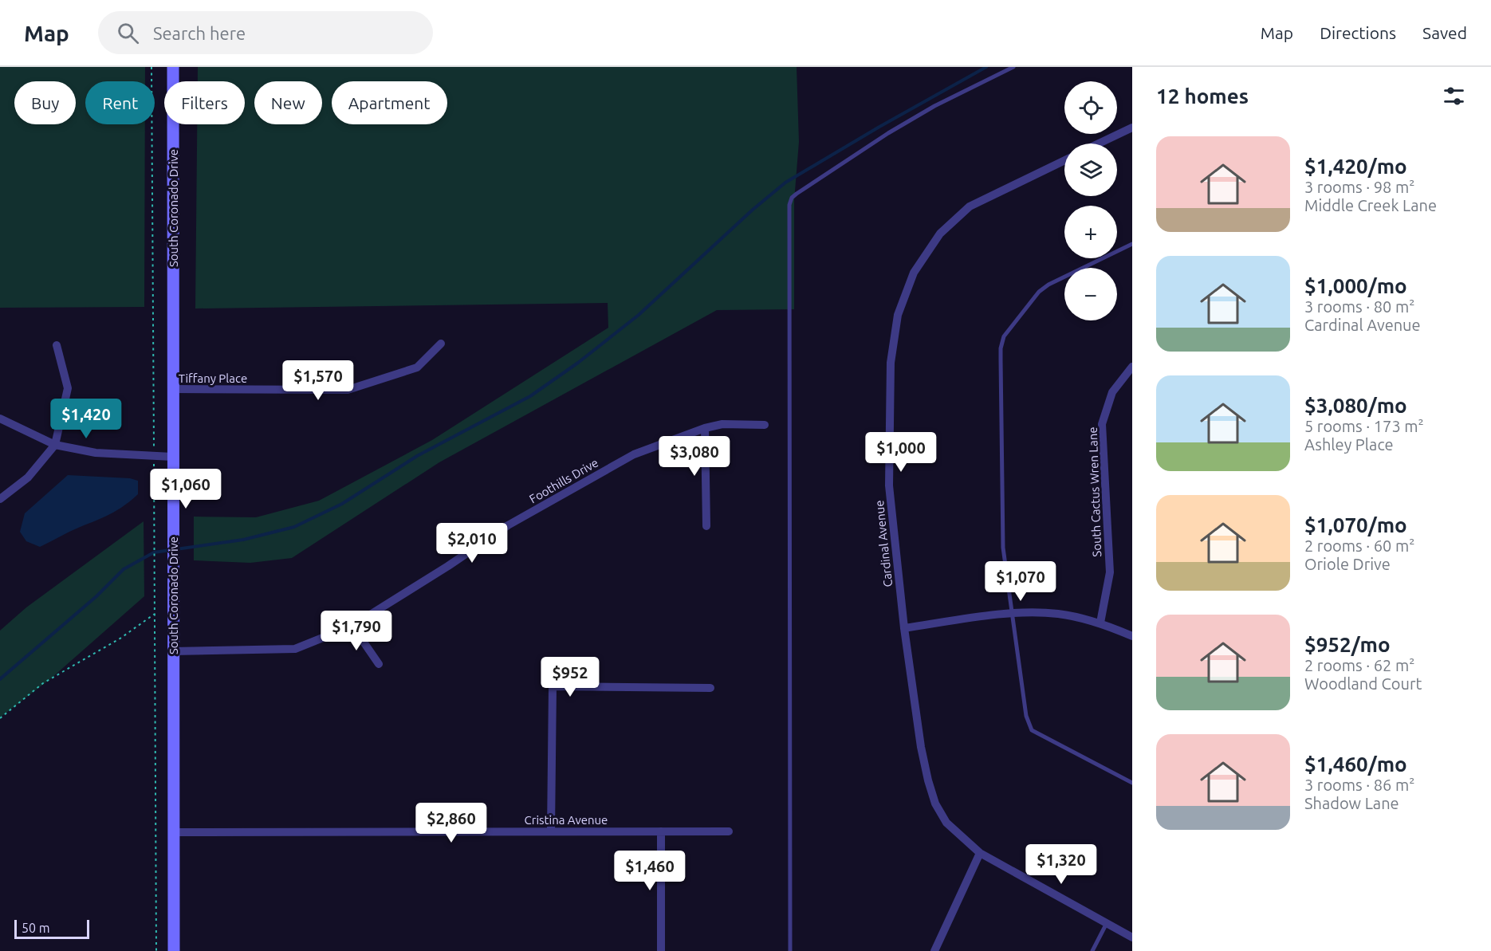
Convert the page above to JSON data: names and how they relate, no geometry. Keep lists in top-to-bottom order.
{
  "streets": {
    "street": [
      "South Coronado Drive",
      "Tiffany Place",
      "Foothills Drive",
      "South Cactus Wren Lane",
      "Cardinal Avenue",
      "Cristina Avenue"
    ]
  },
  "crossings": [
    ["South Coronado Drive", "Tiffany Place"],
    ["South Coronado Drive", "Foothills Drive"],
    ["South Coronado Drive", "Cristina Avenue"]
  ],
  "scale_bar": "50 m",
  "page": {
    "header": "Map",
    "search": "Search here",
    "nav": ["Map", "Directions", "Saved"],
    "heading": "12 homes",
    "map_buttons": ["+", "−"],
    "chip": [
      "Buy",
      "Rent",
      "Filters",
      "New",
      "Apartment"
    ],
    "list": [
      {
        "name": "$1,420/mo",
        "note": "3 rooms · 98 m² · Middle Creek Lane"
      },
      {
        "name": "$1,000/mo",
        "note": "3 rooms · 80 m² · Cardinal Avenue"
      },
      {
        "name": "$3,080/mo",
        "note": "5 rooms · 173 m² · Ashley Place"
      },
      {
        "name": "$1,070/mo",
        "note": "2 rooms · 60 m² · Oriole Drive"
      },
      {
        "name": "$952/mo",
        "note": "2 rooms · 62 m² · Woodland Court"
      },
      {
        "name": "$1,460/mo",
        "note": "3 rooms · 86 m² · Shadow Lane"
      }
    ],
    "price": [
      "$1,570",
      "$1,420",
      "$1,000",
      "$3,080",
      "$1,060",
      "$2,010",
      "$1,070",
      "$1,790",
      "$952",
      "$2,860",
      "$1,320",
      "$1,460"
    ],
    "scale": "50 m"
  }
}
